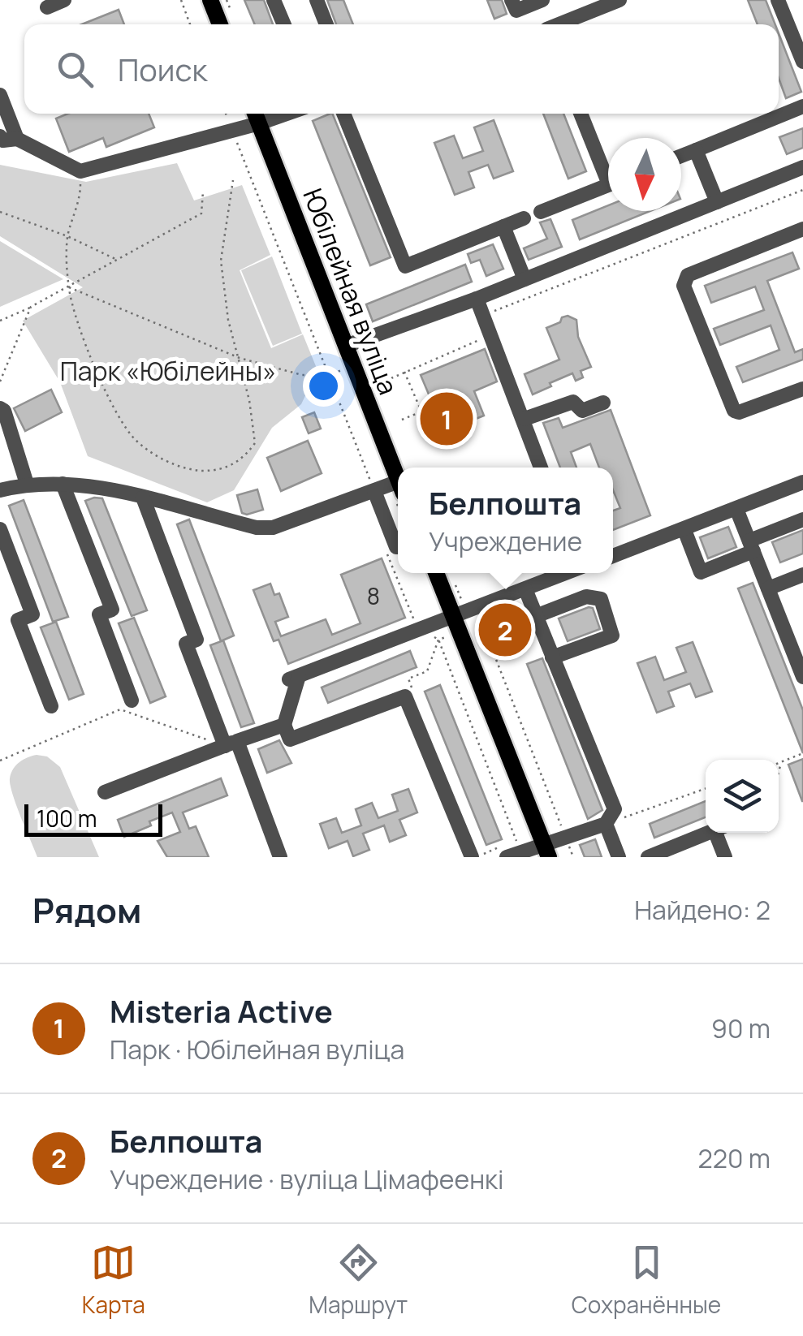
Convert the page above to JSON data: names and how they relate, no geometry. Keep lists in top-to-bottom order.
{
  "streets": {
    "main road": ["Юбілейная вуліца"]
  },
  "parks": ["Парк «Юбілейны»"],
  "house_numbers": ["8"],
  "scale_bar": "100 m",
  "north": "bottom",
  "page": {
    "search": "Поиск",
    "pins": ["1", "2"],
    "popup": ["Белпошта", "Учреждение"],
    "scale": "100 m",
    "heading": ["Рядом", "Найдено: 2"],
    "list": [
      {
        "mark": "1",
        "name": "Misteria Active",
        "note": "Парк · Юбілейная вуліца",
        "value": "90 m"
      },
      {
        "mark": "2",
        "name": "Белпошта",
        "note": "Учреждение · вуліца Цімафеенкі",
        "value": "220 m"
      }
    ],
    "nav": ["Карта", "Маршрут", "Сохранённые"]
  }
}
